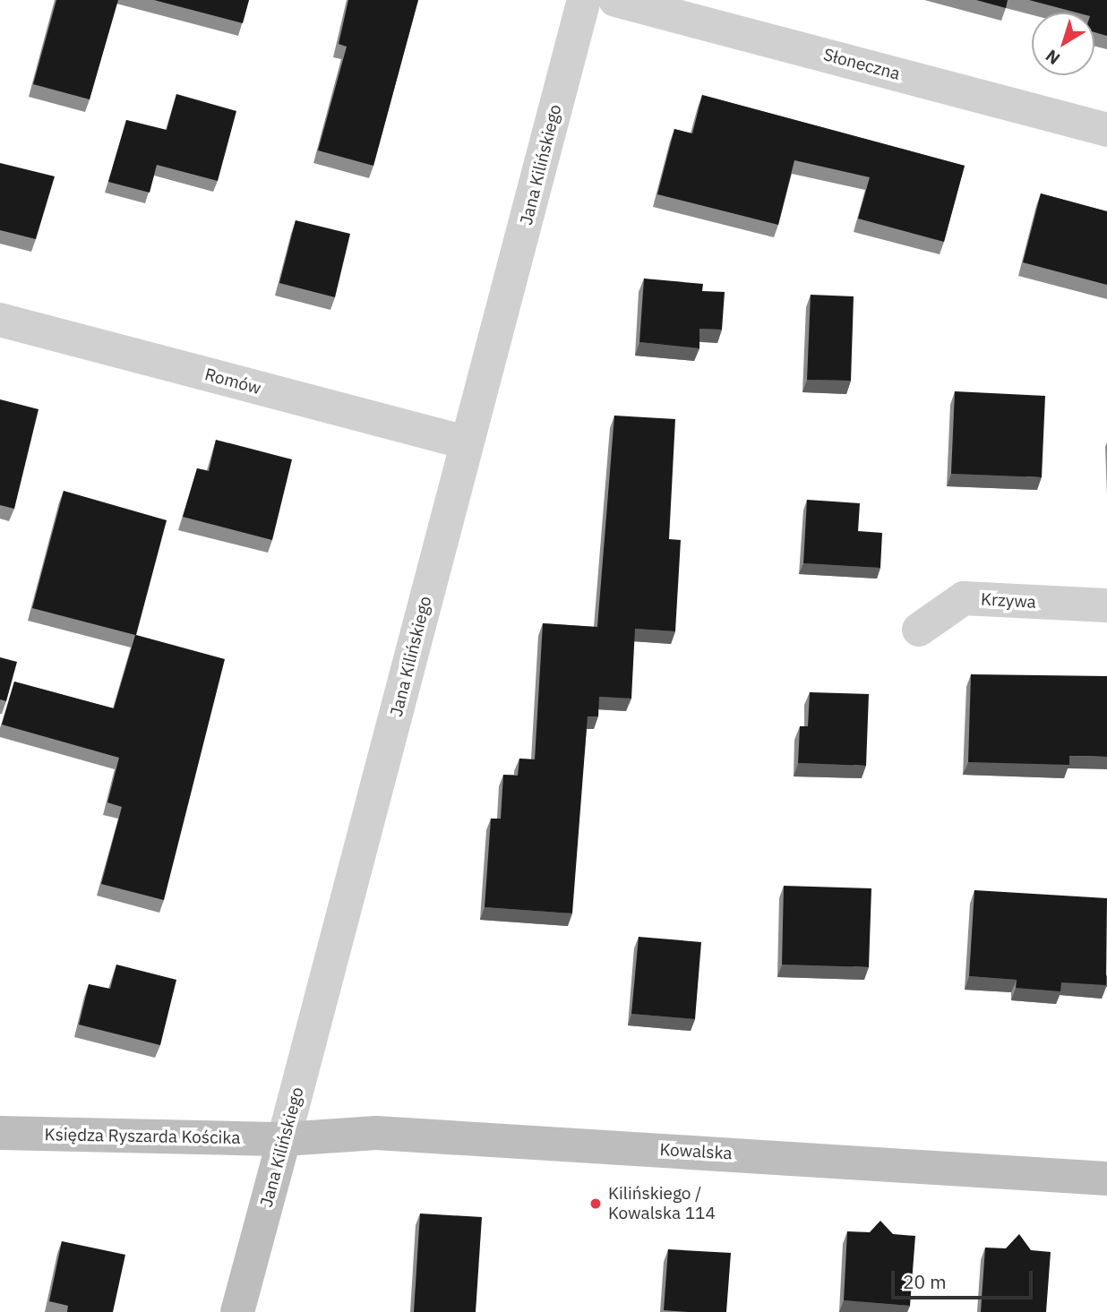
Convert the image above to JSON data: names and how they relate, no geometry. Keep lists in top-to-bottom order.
{
  "streets": {
    "street": [
      "Słoneczna",
      "Jana Kilińskiego",
      "Romów",
      "Krzywa",
      "Księdza Ryszarda Kościka",
      "Kowalska"
    ]
  },
  "crossings": [
    ["Jana Kilińskiego", "Romów"],
    ["Jana Kilińskiego", "Księdza Ryszarda Kościka"],
    ["Jana Kilińskiego", "Kowalska"],
    ["Księdza Ryszarda Kościka", "Kowalska"]
  ],
  "places": ["Kilińskiego / Kowalska 114"],
  "scale_bar": "20 m",
  "north": "bottom left"
}
